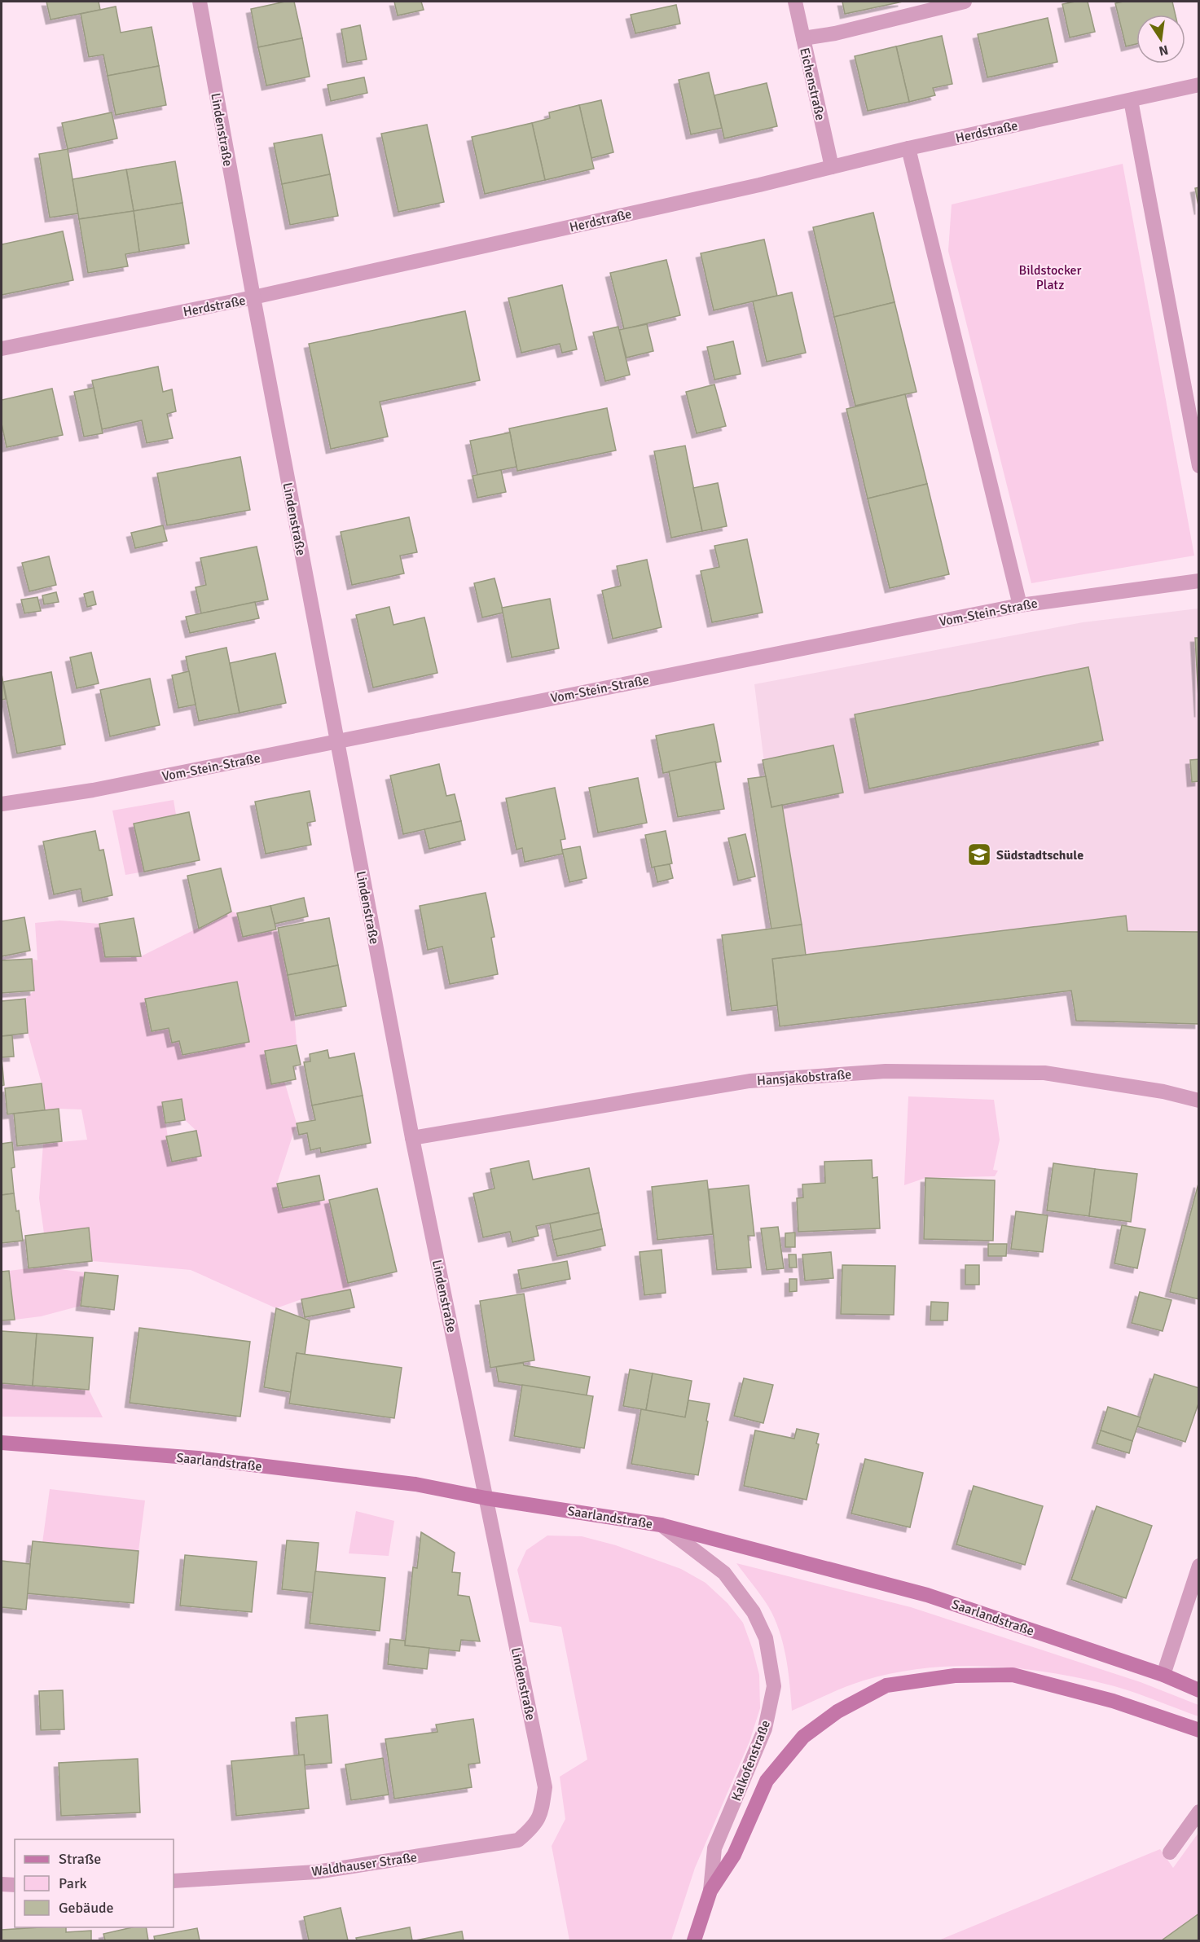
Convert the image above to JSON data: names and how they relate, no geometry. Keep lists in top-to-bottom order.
{
  "streets": {
    "street": [
      "Eichenstraße",
      "Lindenstraße",
      "Herdstraße",
      "Vom-Stein-Straße",
      "Hansjakobstraße",
      "Saarlandstraße",
      "Kalkofenstraße",
      "Waldhauser Straße"
    ]
  },
  "crossings": [
    ["Eichenstraße", "Herdstraße"],
    ["Lindenstraße", "Herdstraße"],
    ["Lindenstraße", "Vom-Stein-Straße"],
    ["Lindenstraße", "Hansjakobstraße"],
    ["Lindenstraße", "Saarlandstraße"],
    ["Lindenstraße", "Waldhauser Straße"],
    ["Saarlandstraße", "Kalkofenstraße"]
  ],
  "parks": ["Bildstocker Platz"],
  "places": {
    "school or university": ["Südstadtschule"]
  },
  "legend": ["Straße", "Park", "Gebäude"],
  "north": "bottom"
}
